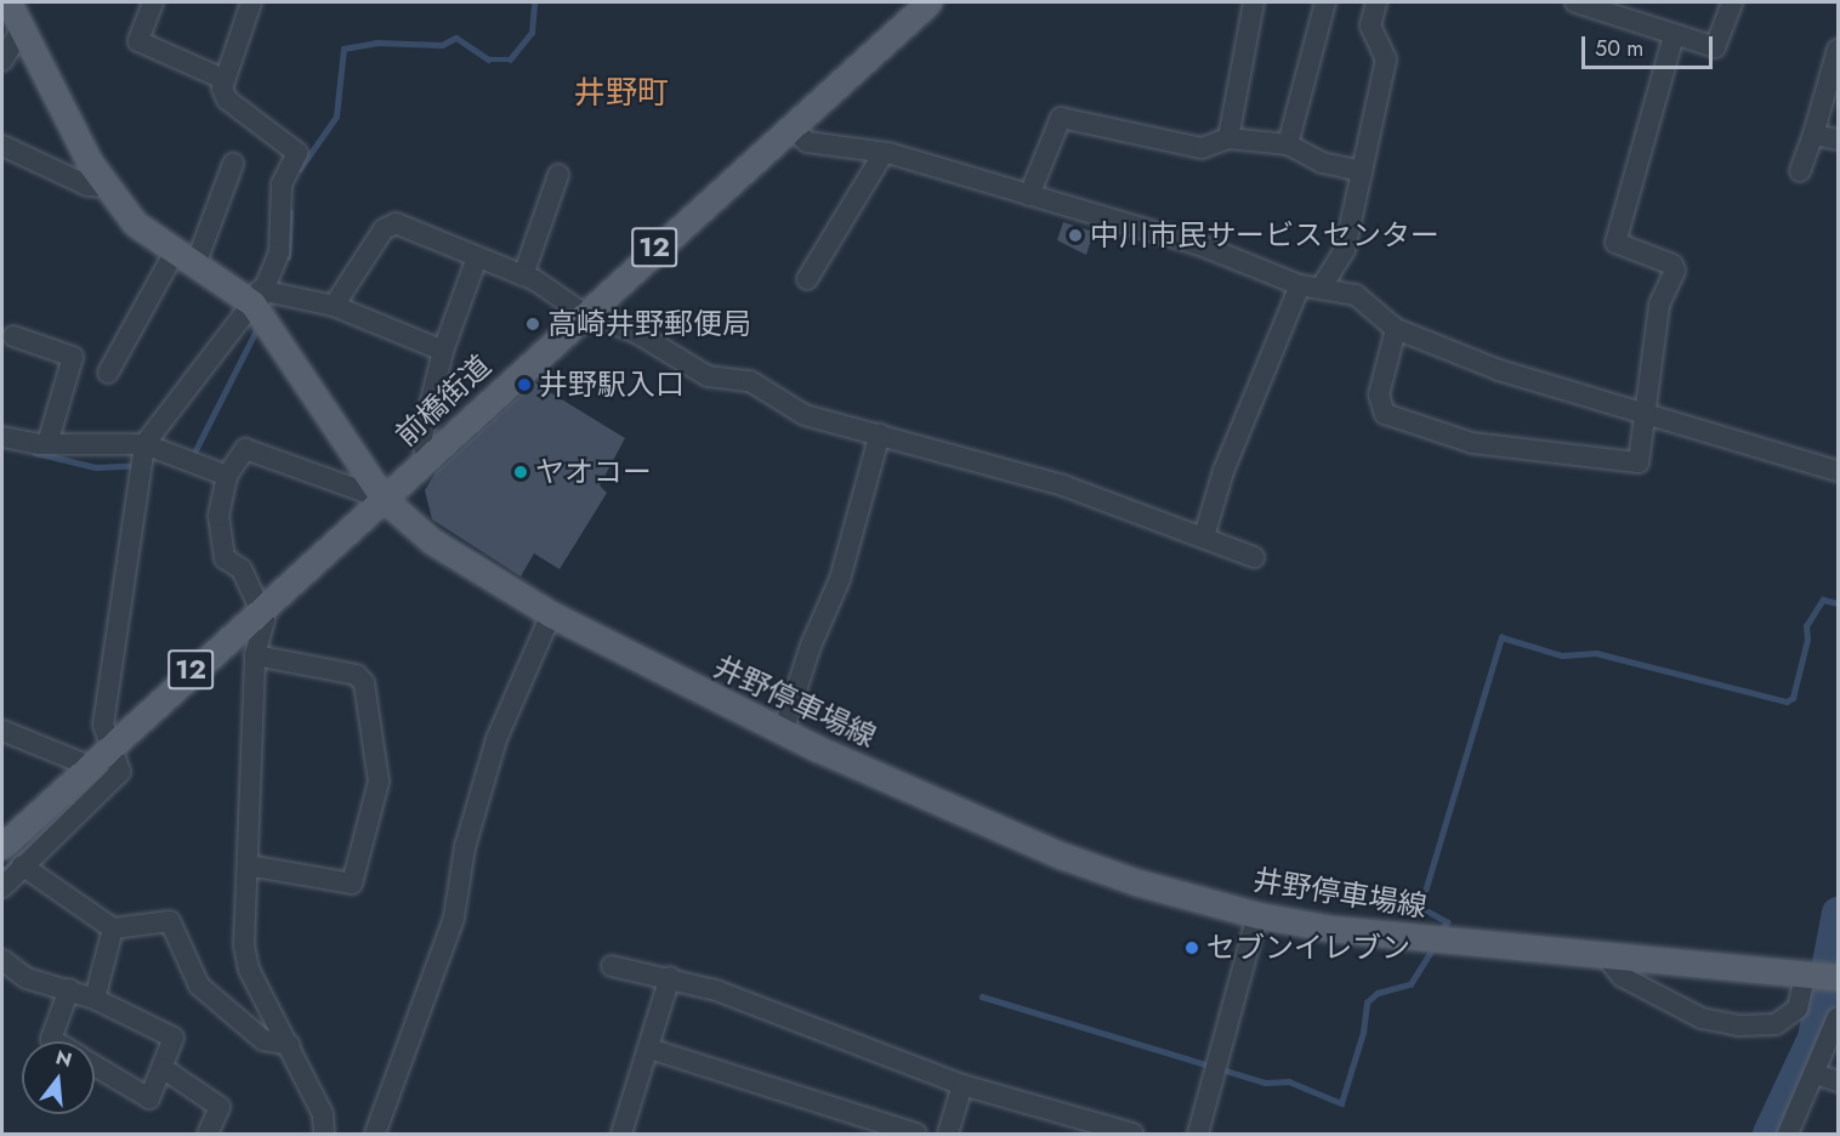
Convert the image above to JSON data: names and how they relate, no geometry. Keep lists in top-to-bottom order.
{
  "streets": {
    "main road": ["12", "前橋街道", "井野停車場線"]
  },
  "crossings": [
    ["前橋街道", "井野停車場線"]
  ],
  "districts": ["井野町"],
  "places": [
    "中川市民サービスセンター",
    "高崎井野郵便局",
    "井野駅入口",
    "ヤオコー",
    "セブンイレブン"
  ],
  "scale_bar": "50 m",
  "north": "top"
}
